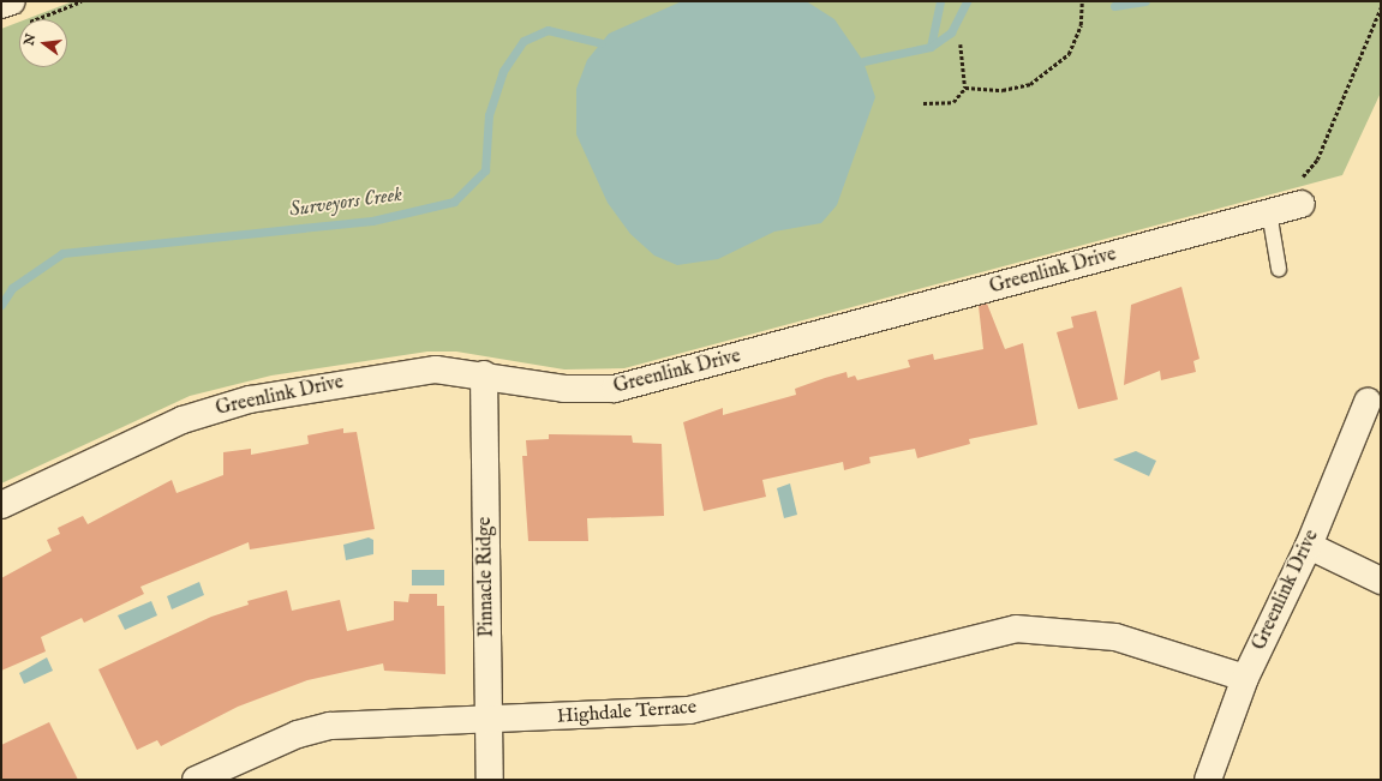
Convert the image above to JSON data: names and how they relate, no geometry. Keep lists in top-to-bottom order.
{
  "streets": {
    "street": ["Greenlink Drive", "Pinnacle Ridge", "Highdale Terrace"]
  },
  "crossings": [
    ["Greenlink Drive", "Pinnacle Ridge"],
    ["Greenlink Drive", "Highdale Terrace"],
    ["Pinnacle Ridge", "Highdale Terrace"]
  ],
  "water": ["Surveyors Creek"],
  "north": "left"
}
